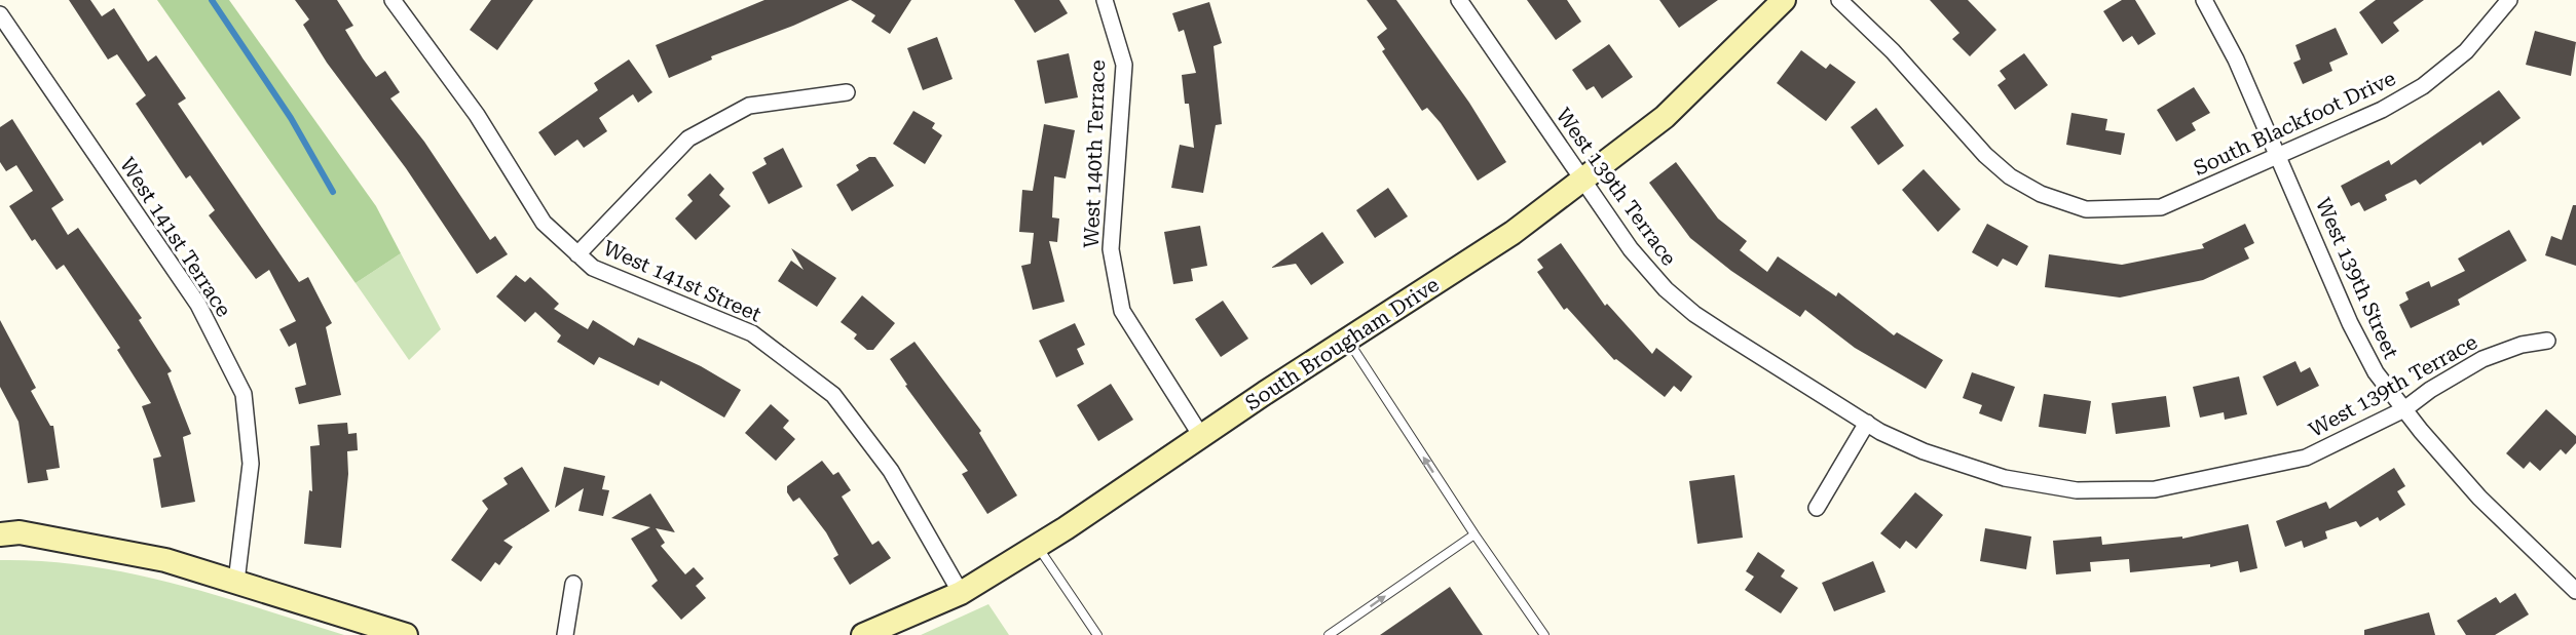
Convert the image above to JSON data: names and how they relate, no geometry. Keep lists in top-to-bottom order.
{
  "streets": {
    "street": [
      "South Blackfoot Drive",
      "West 140th Terrace",
      "West 139th Terrace",
      "West 141st Terrace",
      "West 139th Street",
      "West 141st Street",
      "South Brougham Drive"
    ]
  },
  "crossings": [
    ["South Blackfoot Drive", "West 139th Street"],
    ["West 140th Terrace", "South Brougham Drive"],
    ["West 139th Terrace", "West 139th Street"],
    ["West 139th Terrace", "South Brougham Drive"],
    ["West 141st Street", "South Brougham Drive"]
  ]
}
